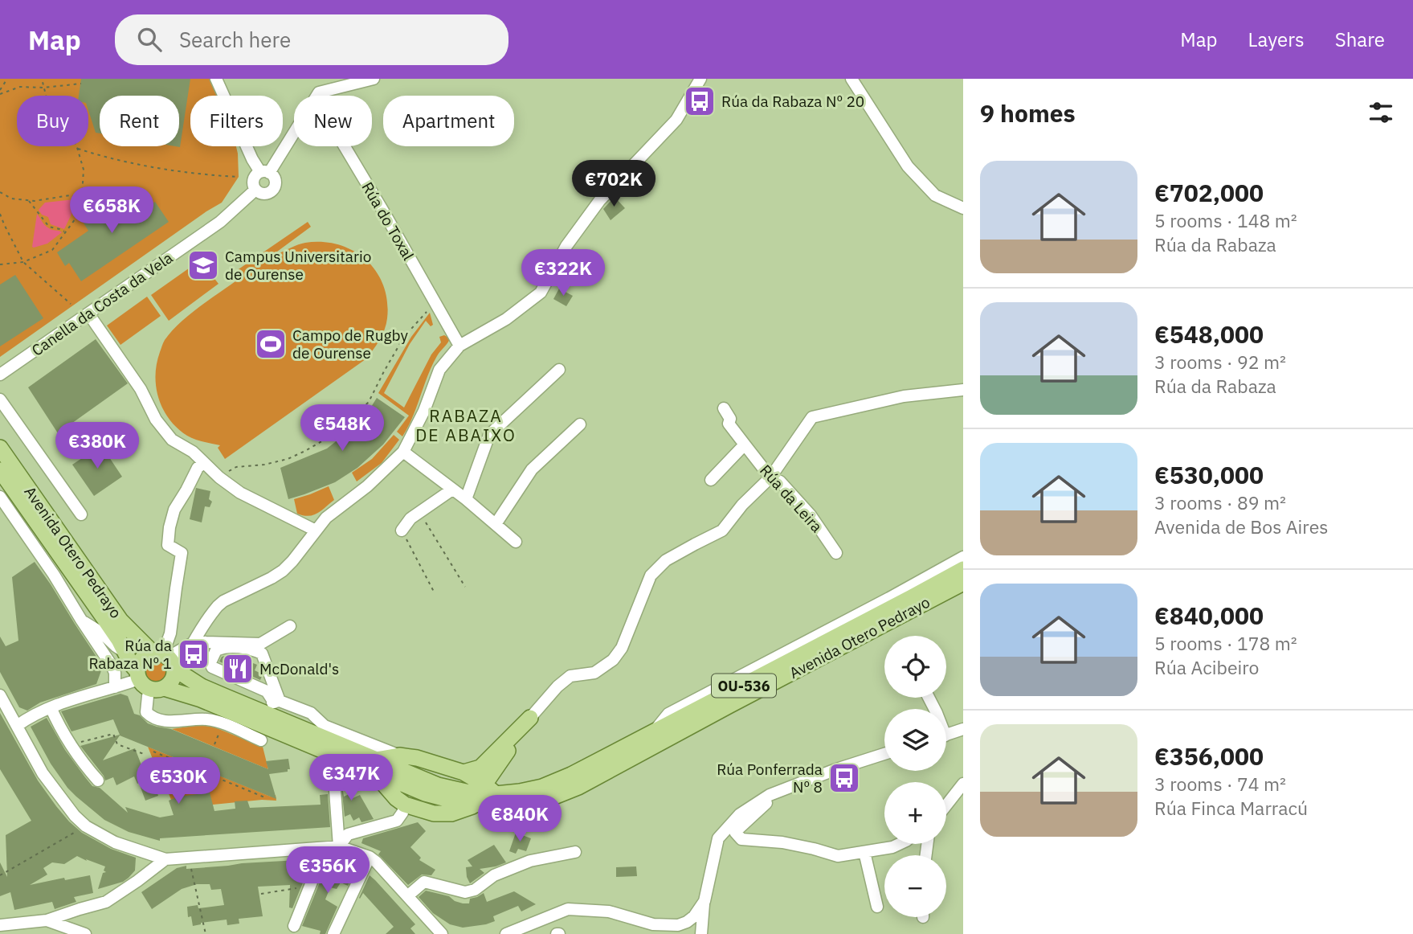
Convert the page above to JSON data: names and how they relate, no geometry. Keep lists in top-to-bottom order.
{
  "streets": {
    "main road": ["Avenida Otero Pedrayo", "OU-536"],
    "street": ["Rúa do Toxal", "Canella da Costa da Vela", "Rúa da Leira"]
  },
  "districts": ["RABAZA DE ABAIXO"],
  "places": {
    "bus stop": ["Rúa da Rabaza Nº 20", "Rúa da Rabaza Nº 1", "Rúa Ponferrada Nº 8"],
    "school or university": ["Campus Universitario de Ourense"],
    "sports": ["Campo de Rugby de Ourense"],
    "restaurant": ["McDonald's"]
  },
  "page": {
    "header": "Map",
    "search": "Search here",
    "nav": ["Map", "Layers", "Share"],
    "heading": "9 homes",
    "chip": [
      "Buy",
      "Rent",
      "Filters",
      "New",
      "Apartment"
    ],
    "list": [
      {
        "name": "€702,000",
        "note": "5 rooms · 148 m² · Rúa da Rabaza"
      },
      {
        "name": "€548,000",
        "note": "3 rooms · 92 m² · Rúa da Rabaza"
      },
      {
        "name": "€530,000",
        "note": "3 rooms · 89 m² · Avenida de Bos Aires"
      },
      {
        "name": "€840,000",
        "note": "5 rooms · 178 m² · Rúa Acibeiro"
      },
      {
        "name": "€356,000",
        "note": "3 rooms · 74 m² · Rúa Finca Marracú"
      }
    ],
    "price": [
      "€702K",
      "€658K",
      "€322K",
      "€548K",
      "€380K",
      "€347K",
      "€530K",
      "€840K",
      "€356K"
    ],
    "map_buttons": ["+", "−"]
  }
}
